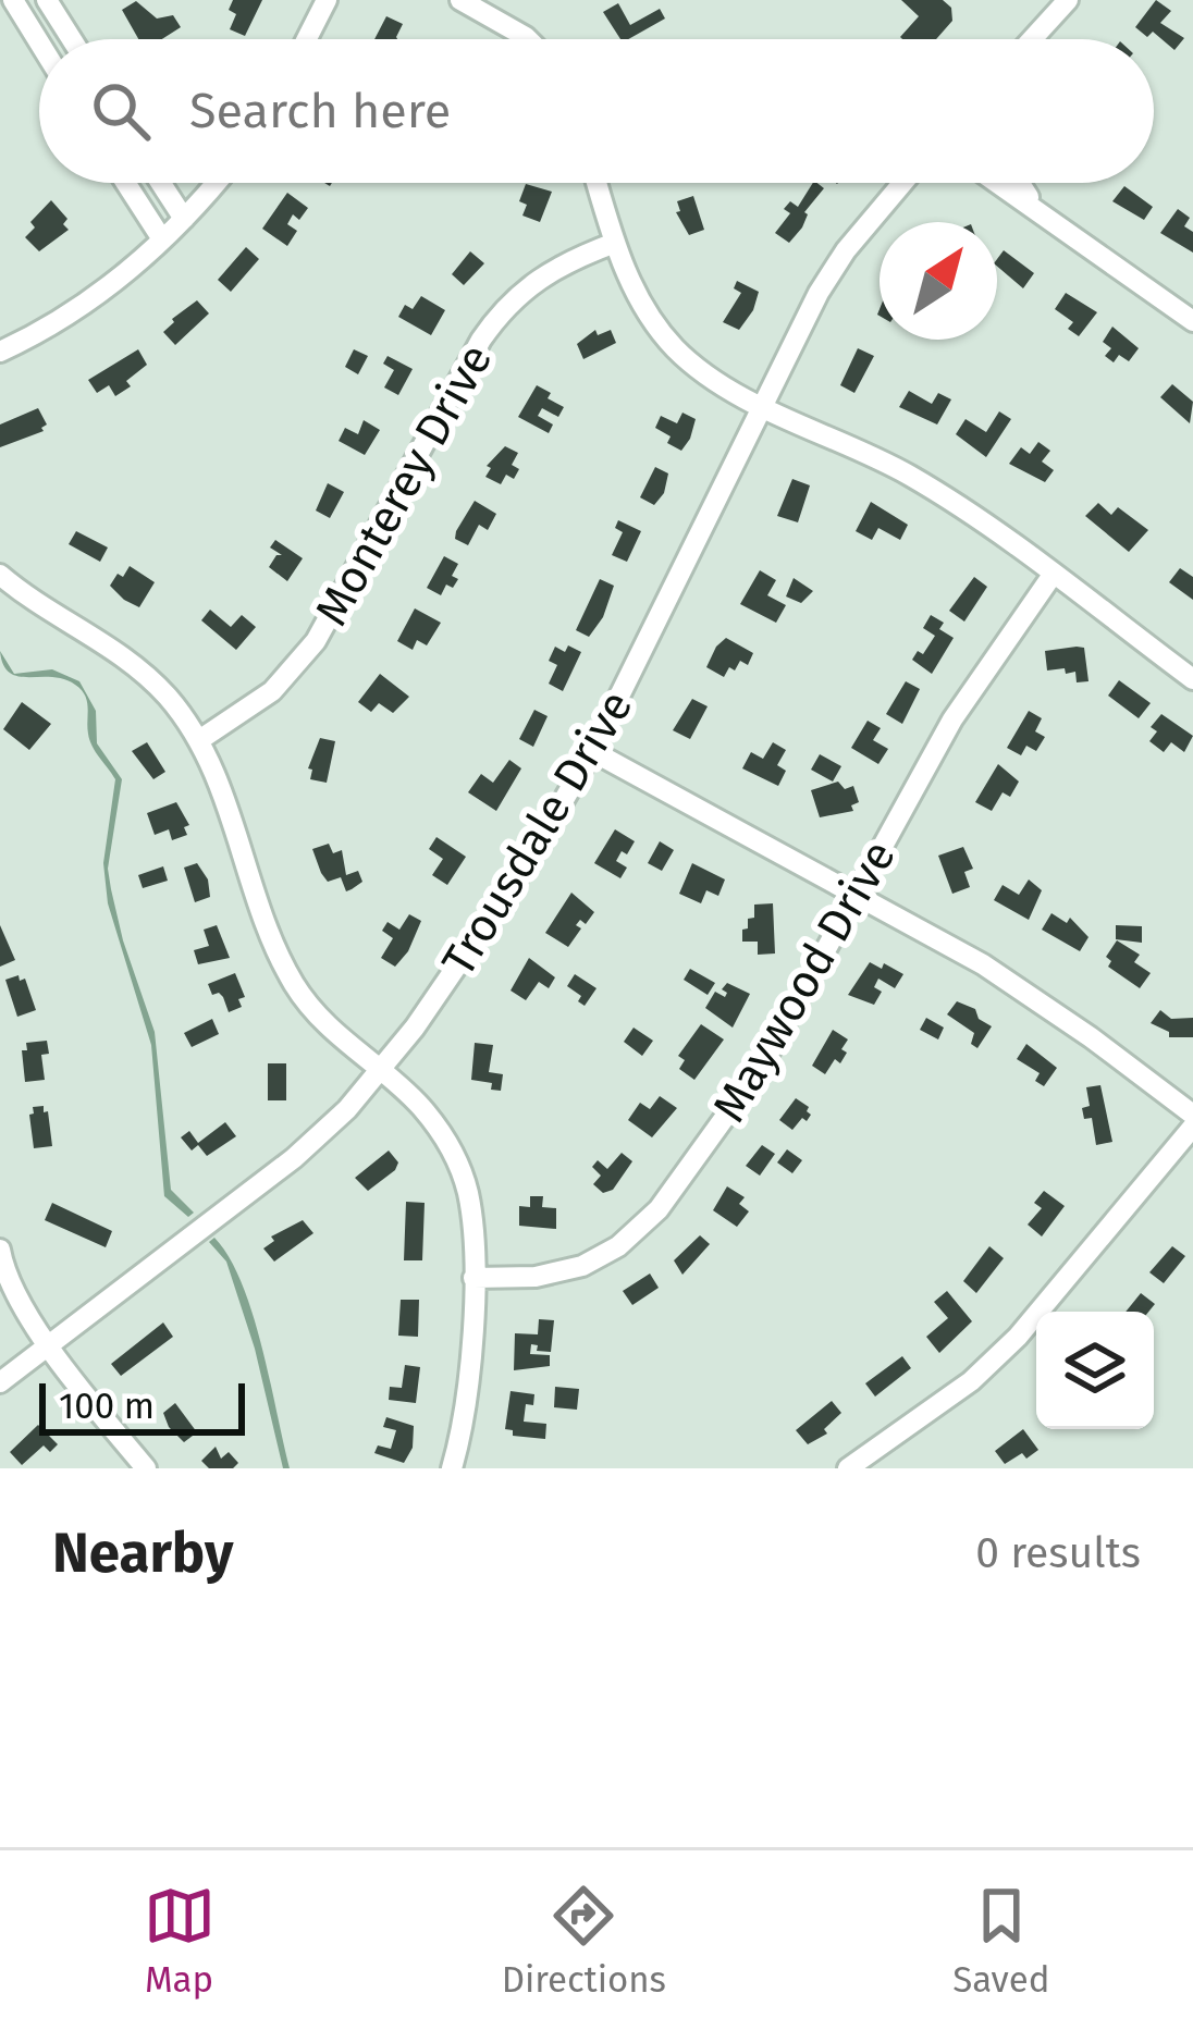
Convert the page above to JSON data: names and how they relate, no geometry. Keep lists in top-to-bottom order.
{
  "streets": {
    "street": ["Monterey Drive", "Trousdale Drive", "Maywood Drive"]
  },
  "scale_bar": "100 m",
  "north": "top right",
  "page": {
    "search": "Search here",
    "scale": "100 m",
    "heading": ["Nearby", "0 results"],
    "nav": ["Map", "Directions", "Saved"]
  }
}
